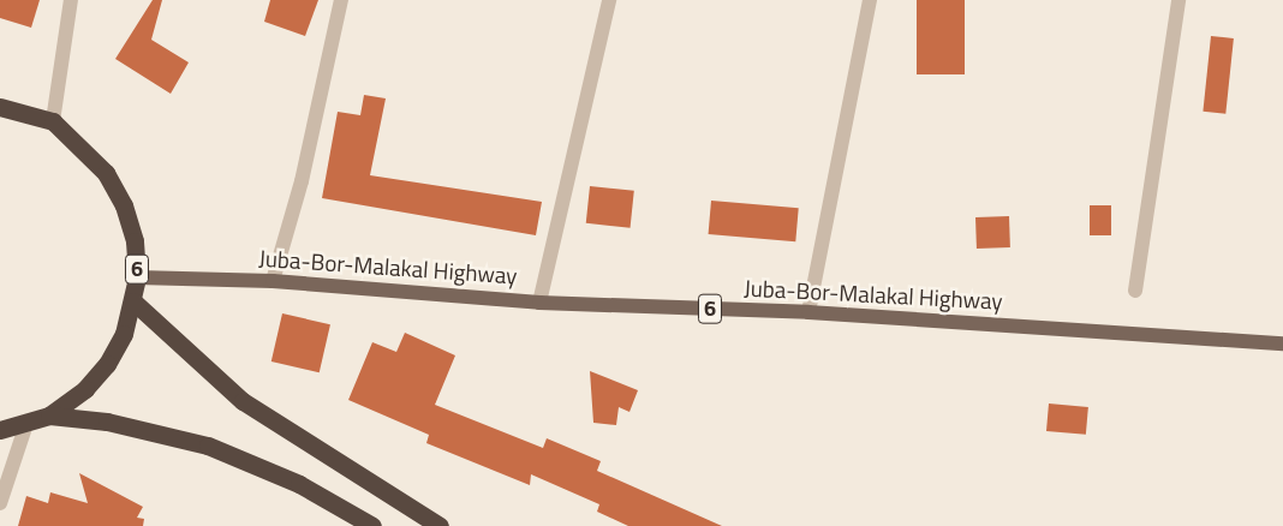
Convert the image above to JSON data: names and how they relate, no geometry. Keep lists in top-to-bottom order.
{
  "streets": {
    "highway": ["6"],
    "main road": ["Juba-Bor-Malakal Highway"]
  },
  "crossings": [
    ["Juba-Bor-Malakal Highway", "6"]
  ]
}
